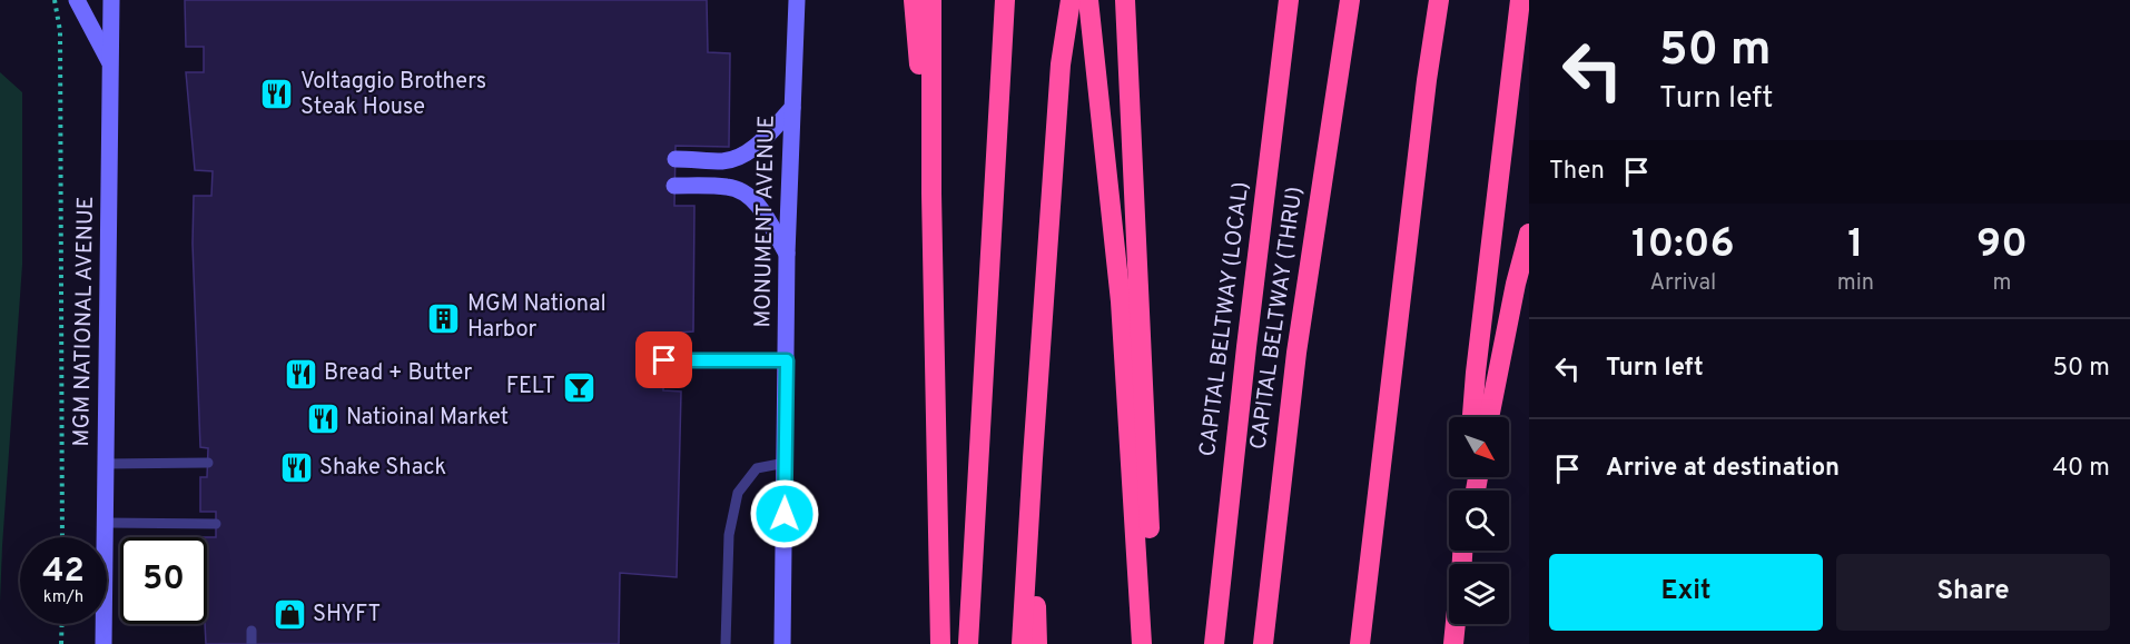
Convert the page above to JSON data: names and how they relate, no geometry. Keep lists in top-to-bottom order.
{
  "streets": {
    "highway": ["CAPITAL BELTWAY (THRU)", "CAPITAL BELTWAY (LOCAL)"],
    "main road": ["MONUMENT AVENUE", "MGM NATIONAL AVENUE"]
  },
  "places": {
    "restaurant": [
      "Voltaggio Brothers Steak House",
      "Bread + Butter",
      "Natioinal Market",
      "Shake Shack"
    ],
    "building": ["MGM National Harbor"],
    "bar": ["FELT"],
    "shop": ["SHYFT"]
  },
  "north": "bottom right",
  "page": {
    "turn": ["50 m", "Turn left"],
    "then": "Then",
    "eta": [
      "10:06",
      "Arrival",
      "1",
      "min",
      "90",
      "m"
    ],
    "list": [
      {
        "name": "Turn left",
        "value": "50 m"
      },
      {
        "name": "Arrive at destination",
        "value": "40 m"
      }
    ],
    "speed": "42 km/h",
    "limit": "50",
    "buttons": ["Exit", "Share"]
  }
}
